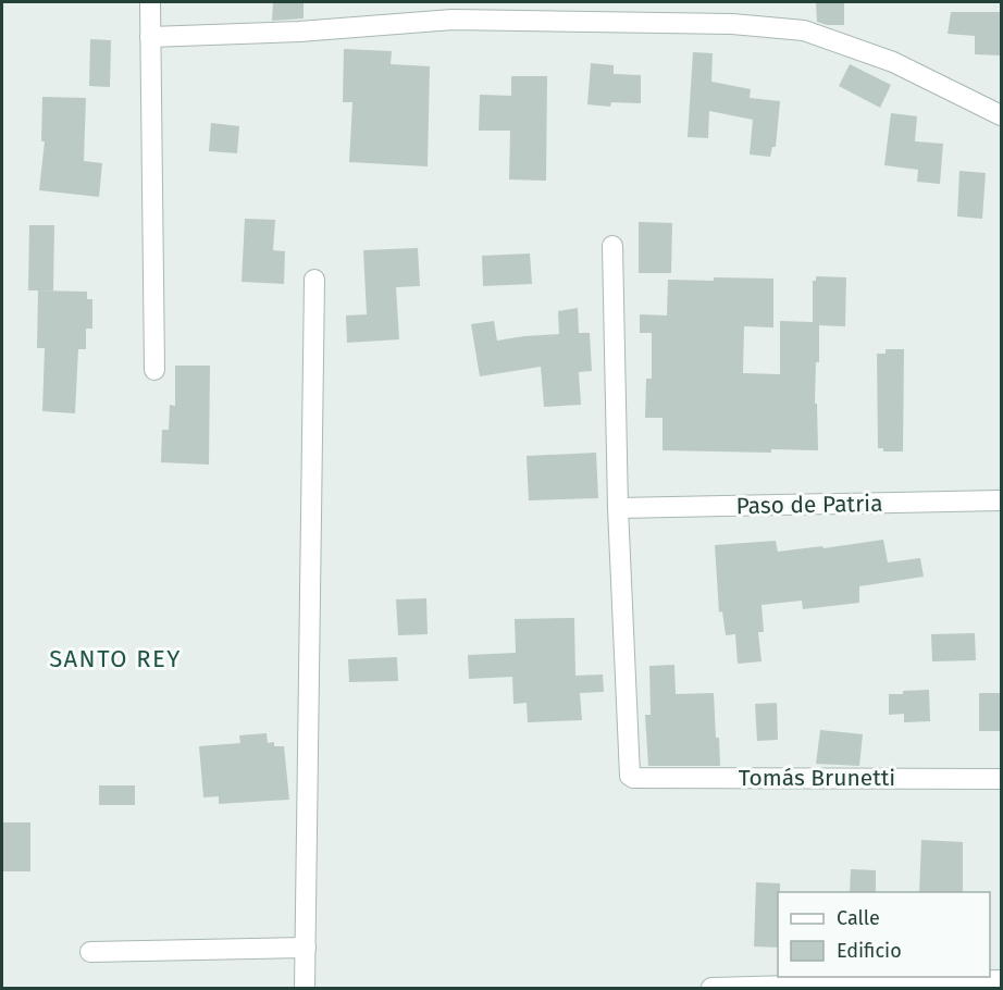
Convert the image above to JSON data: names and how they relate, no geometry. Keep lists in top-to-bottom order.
{
  "streets": {
    "street": ["Paso de Patria", "Tomás Brunetti"]
  },
  "crossings": [
    ["Paso de Patria", "Tomás Brunetti"]
  ],
  "districts": ["SANTO REY"],
  "legend": ["Calle", "Edificio"]
}
